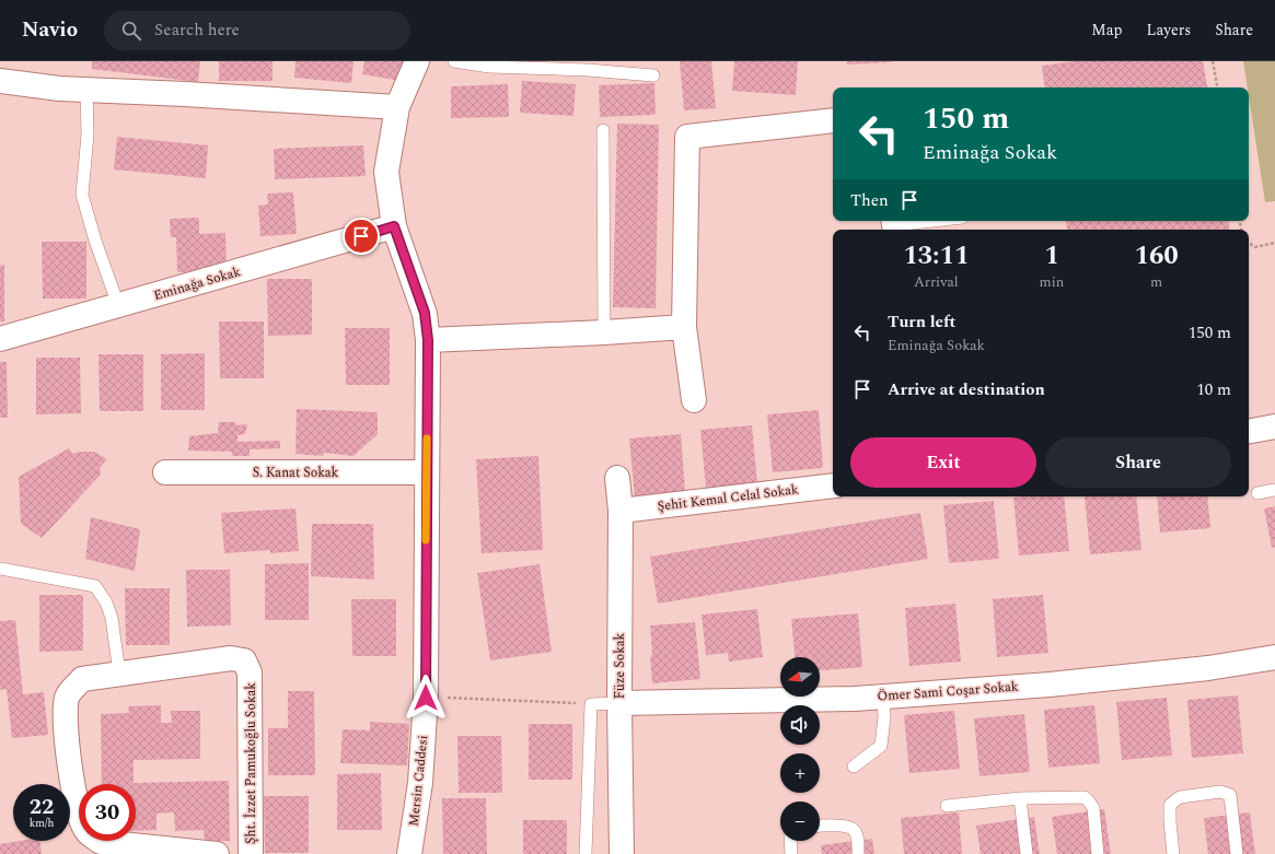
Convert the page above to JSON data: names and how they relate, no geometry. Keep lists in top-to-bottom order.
{
  "streets": {
    "street": [
      "Eminağa Sokak",
      "S. Kanat Sokak",
      "Şehit Kemal Celal Sokak",
      "Füze Sokak",
      "Ömer Sami Coşar Sokak",
      "Şht. İzzet Pamukoğlu Sokak",
      "Mersin Caddesi"
    ]
  },
  "crossings": [
    ["Eminağa Sokak", "Mersin Caddesi"],
    ["S. Kanat Sokak", "Mersin Caddesi"],
    ["Şehit Kemal Celal Sokak", "Füze Sokak"],
    ["Füze Sokak", "Ömer Sami Coşar Sokak"]
  ],
  "north": "left",
  "page": {
    "header": "Navio",
    "search": "Search here",
    "nav": ["Map", "Layers", "Share"],
    "turn": ["150 m", "Eminağa Sokak"],
    "then": "Then",
    "eta": [
      "13:11",
      "Arrival",
      "1",
      "min",
      "160",
      "m"
    ],
    "list": [
      {
        "name": "Turn left",
        "note": "Eminağa Sokak",
        "value": "150 m"
      },
      {
        "name": "Arrive at destination",
        "value": "10 m"
      }
    ],
    "buttons": ["Exit", "Share"],
    "map_buttons": ["+", "−"],
    "speed": "22 km/h",
    "limit": "30"
  }
}
